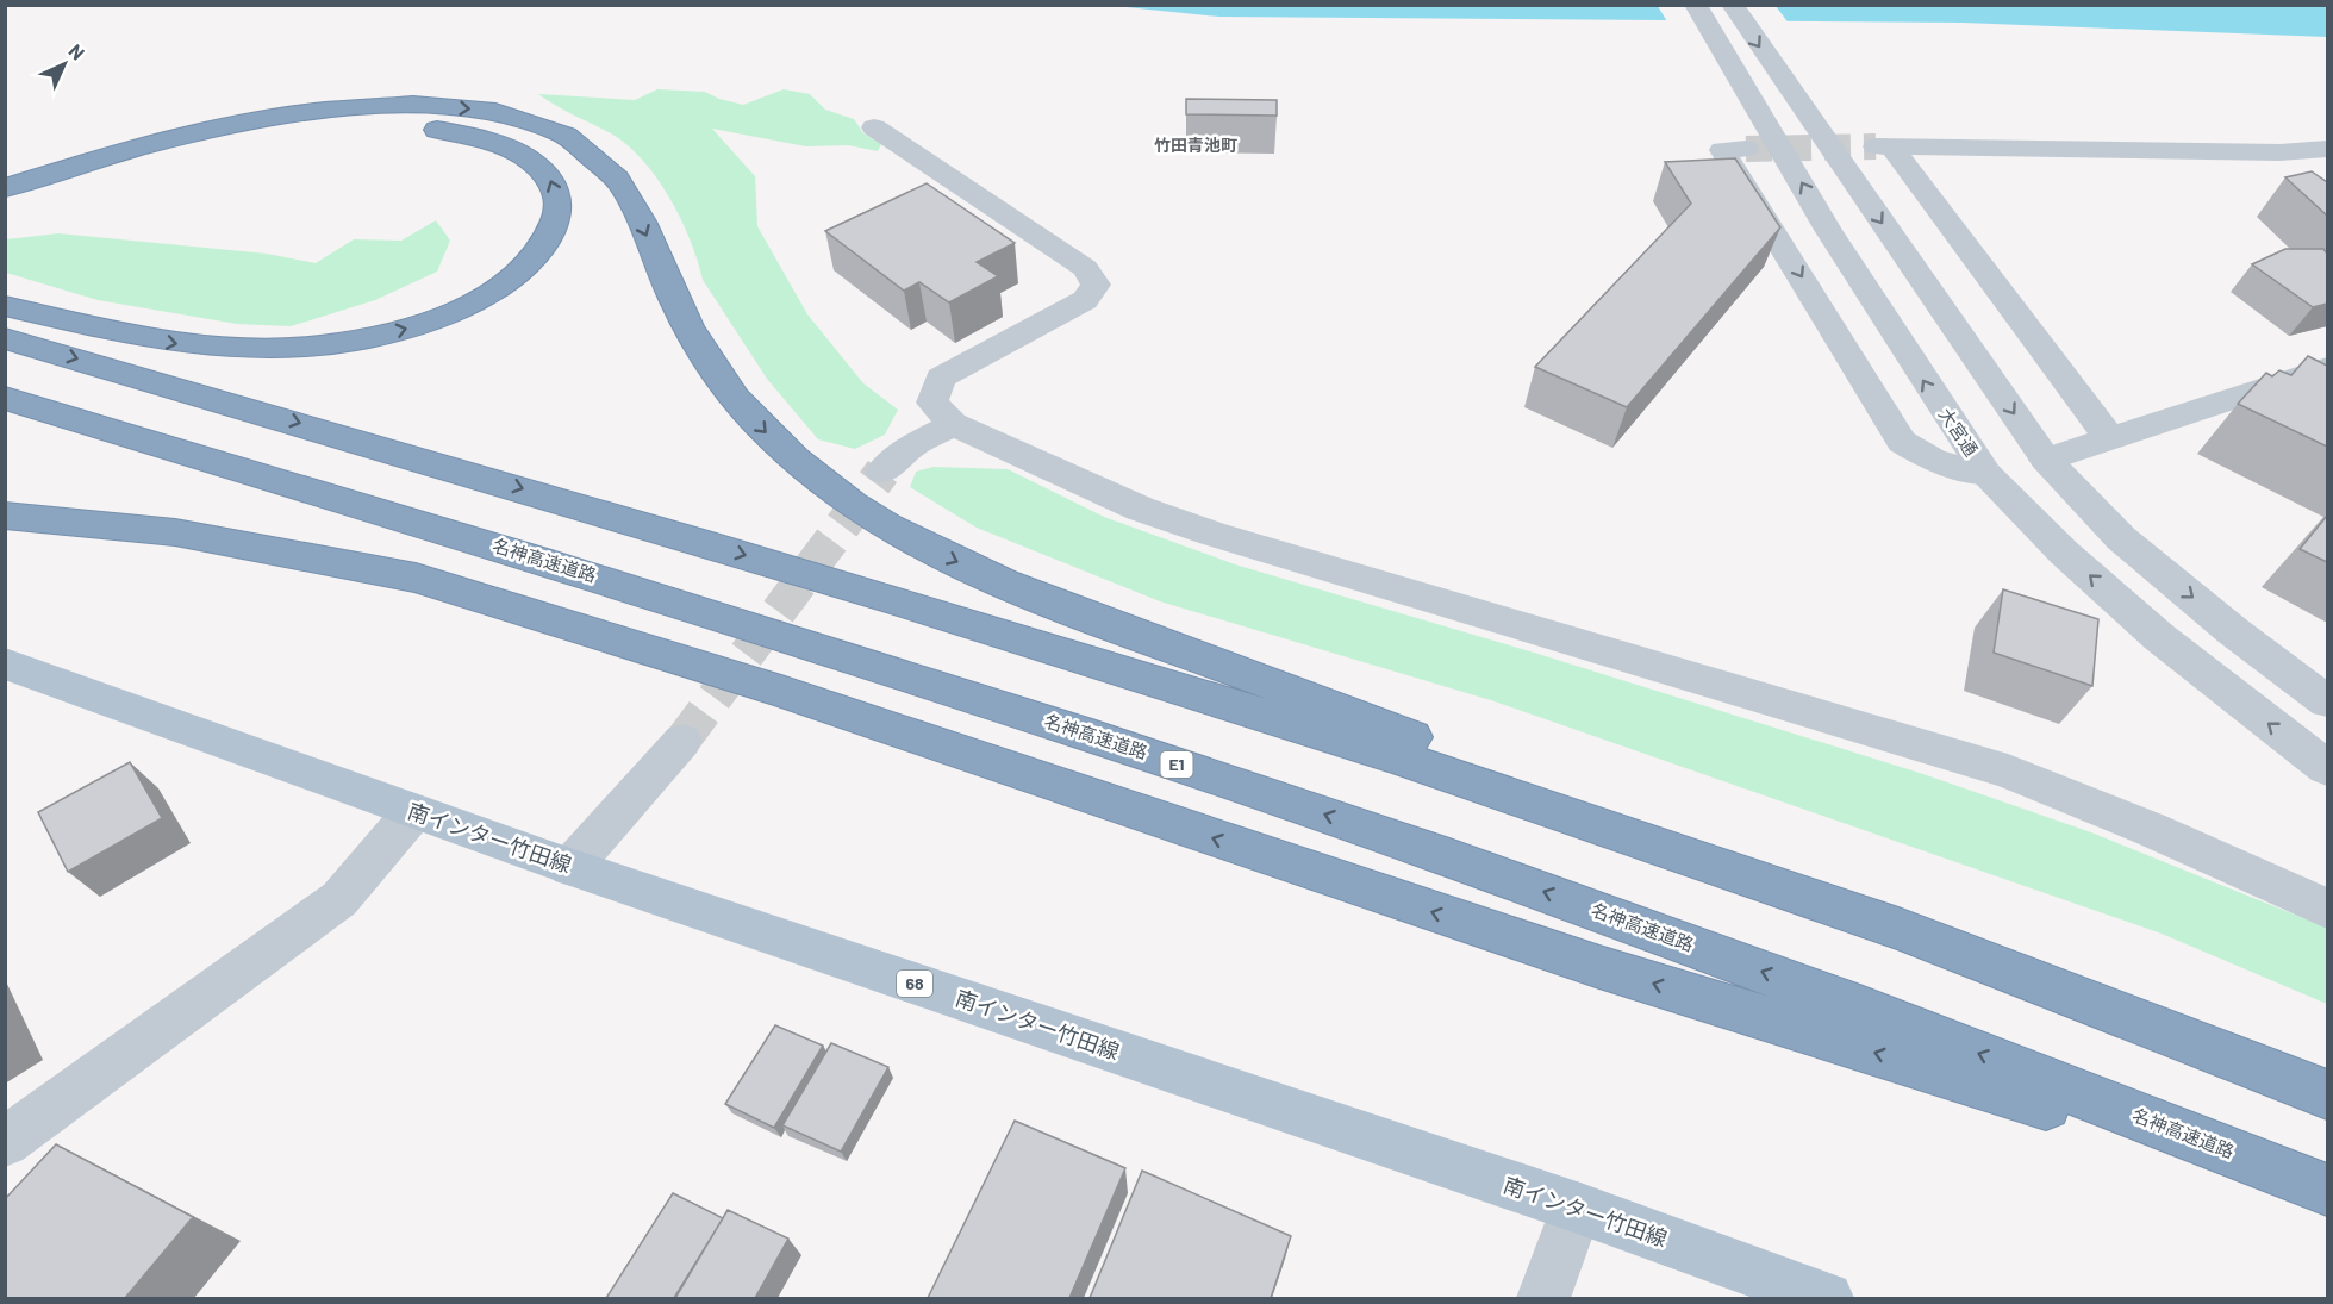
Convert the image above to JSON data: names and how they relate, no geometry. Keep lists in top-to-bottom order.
{
  "streets": {
    "highway": ["名神高速道路", "E1"],
    "main road": ["南インター竹田線", "68"],
    "street": ["大宮通"]
  },
  "districts": ["竹田青池町"],
  "north": "top right"
}
